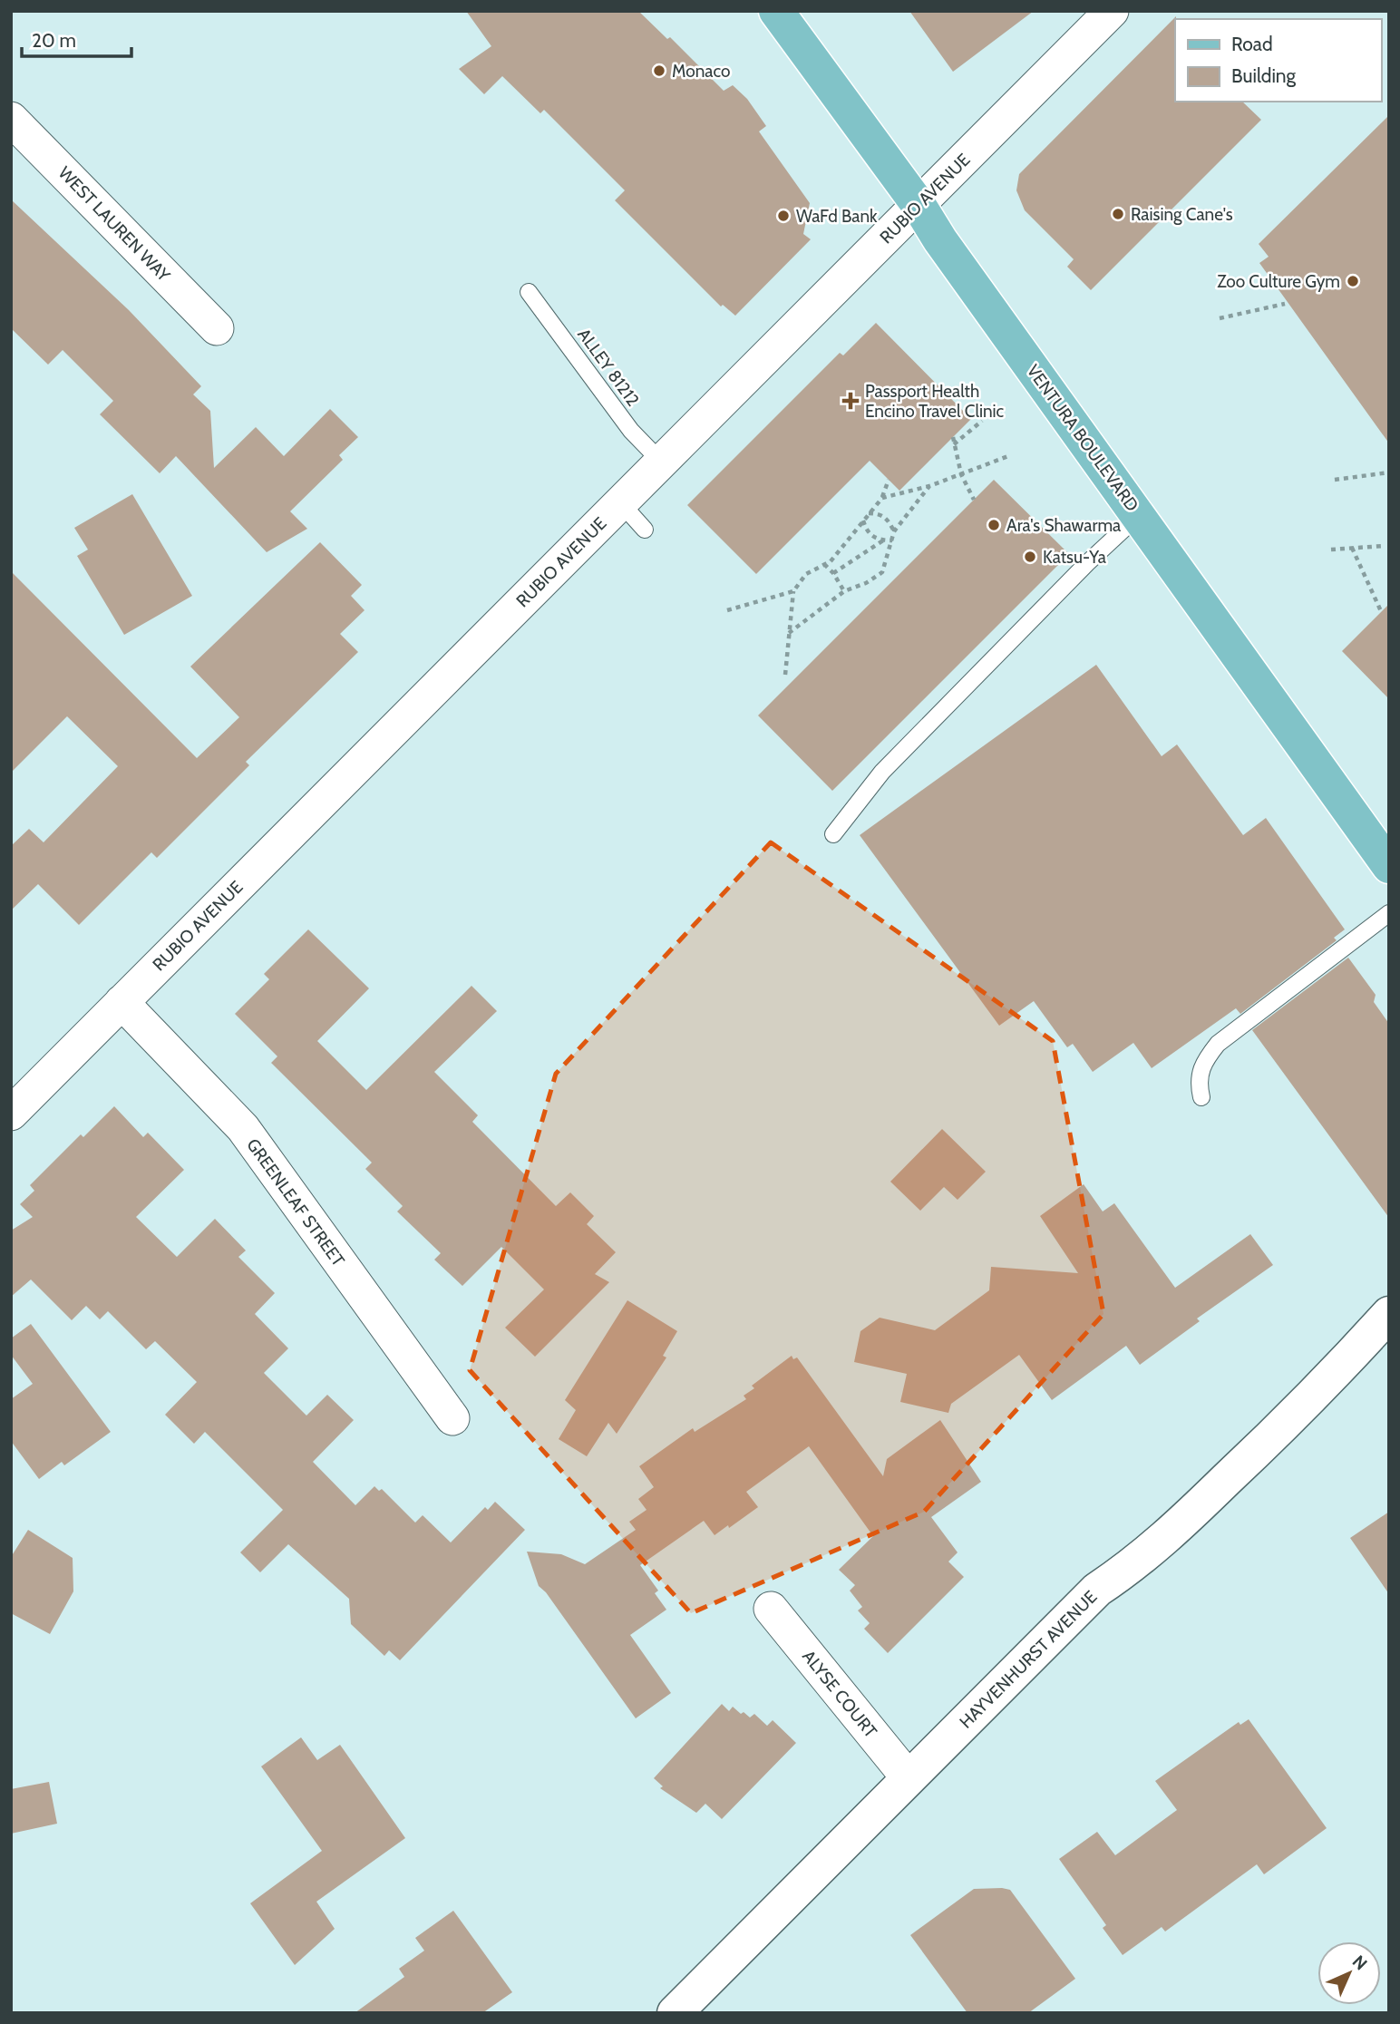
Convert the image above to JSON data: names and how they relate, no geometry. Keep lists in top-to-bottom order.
{
  "streets": {
    "main road": ["VENTURA BOULEVARD", "HAYVENHURST AVENUE"],
    "street": [
      "RUBIO AVENUE",
      "WEST LAUREN WAY",
      "GREENLEAF STREET",
      "ALYSE COURT"
    ],
    "lane": ["ALLEY 81212"]
  },
  "crossings": [
    ["RUBIO AVENUE", "ALLEY 81212"],
    ["RUBIO AVENUE", "VENTURA BOULEVARD"],
    ["RUBIO AVENUE", "GREENLEAF STREET"],
    ["HAYVENHURST AVENUE", "ALYSE COURT"]
  ],
  "places": {
    "other": [
      "Monaco",
      "Raising Cane's",
      "WaFd Bank",
      "Zoo Culture Gym",
      "Ara's Shawarma",
      "Katsu-Ya"
    ],
    "health": ["Passport Health Encino Travel Clinic"]
  },
  "legend": ["Road", "Building"],
  "scale_bar": "20 m",
  "north": "top right"
}
